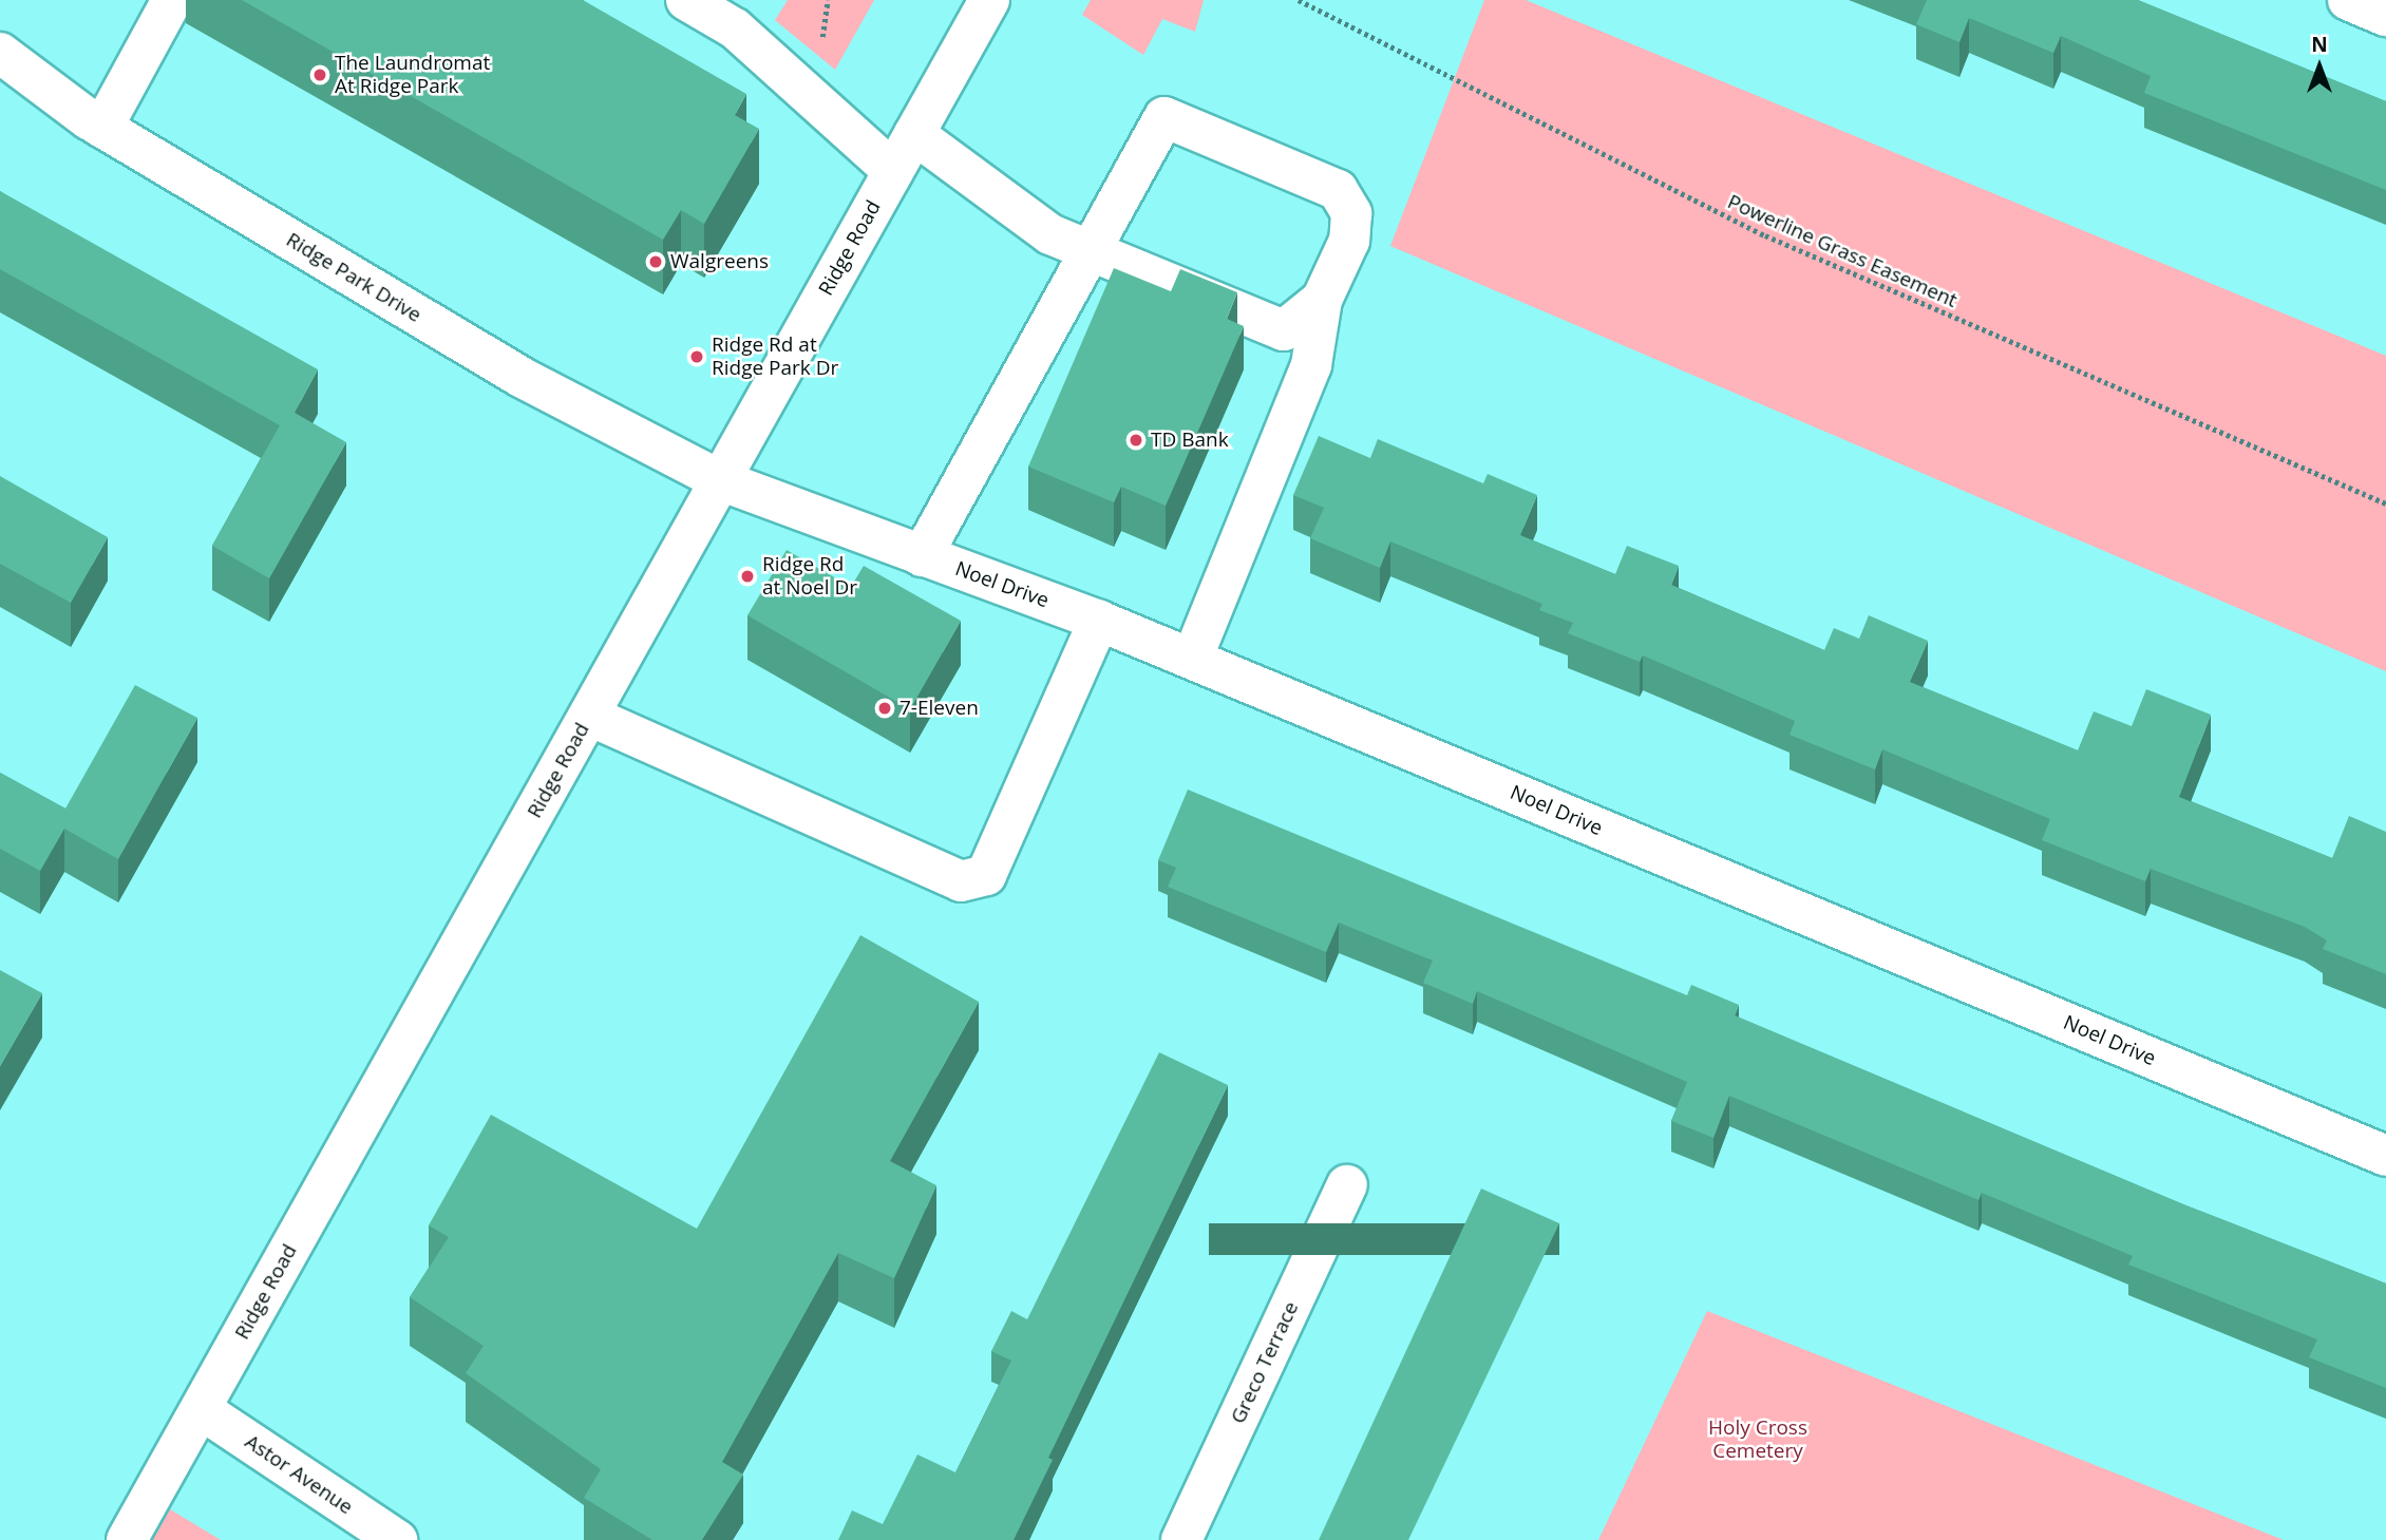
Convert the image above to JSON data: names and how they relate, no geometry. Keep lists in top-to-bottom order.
{
  "streets": {
    "street": [
      "Ridge Road",
      "Ridge Park Drive",
      "Noel Drive",
      "Greco Terrace",
      "Astor Avenue"
    ],
    "path": ["Powerline Grass Easement"]
  },
  "crossings": [
    ["Ridge Road", "Ridge Park Drive"],
    ["Ridge Road", "Noel Drive"],
    ["Ridge Road", "Astor Avenue"],
    ["Ridge Park Drive", "Noel Drive"]
  ],
  "parks": ["Holy Cross Cemetery"],
  "places": [
    "The Laundromat At Ridge Park",
    "Walgreens",
    "Ridge Rd at Ridge Park Dr",
    "TD Bank",
    "Ridge Rd at Noel Dr",
    "7-Eleven"
  ],
  "north": "top"
}
